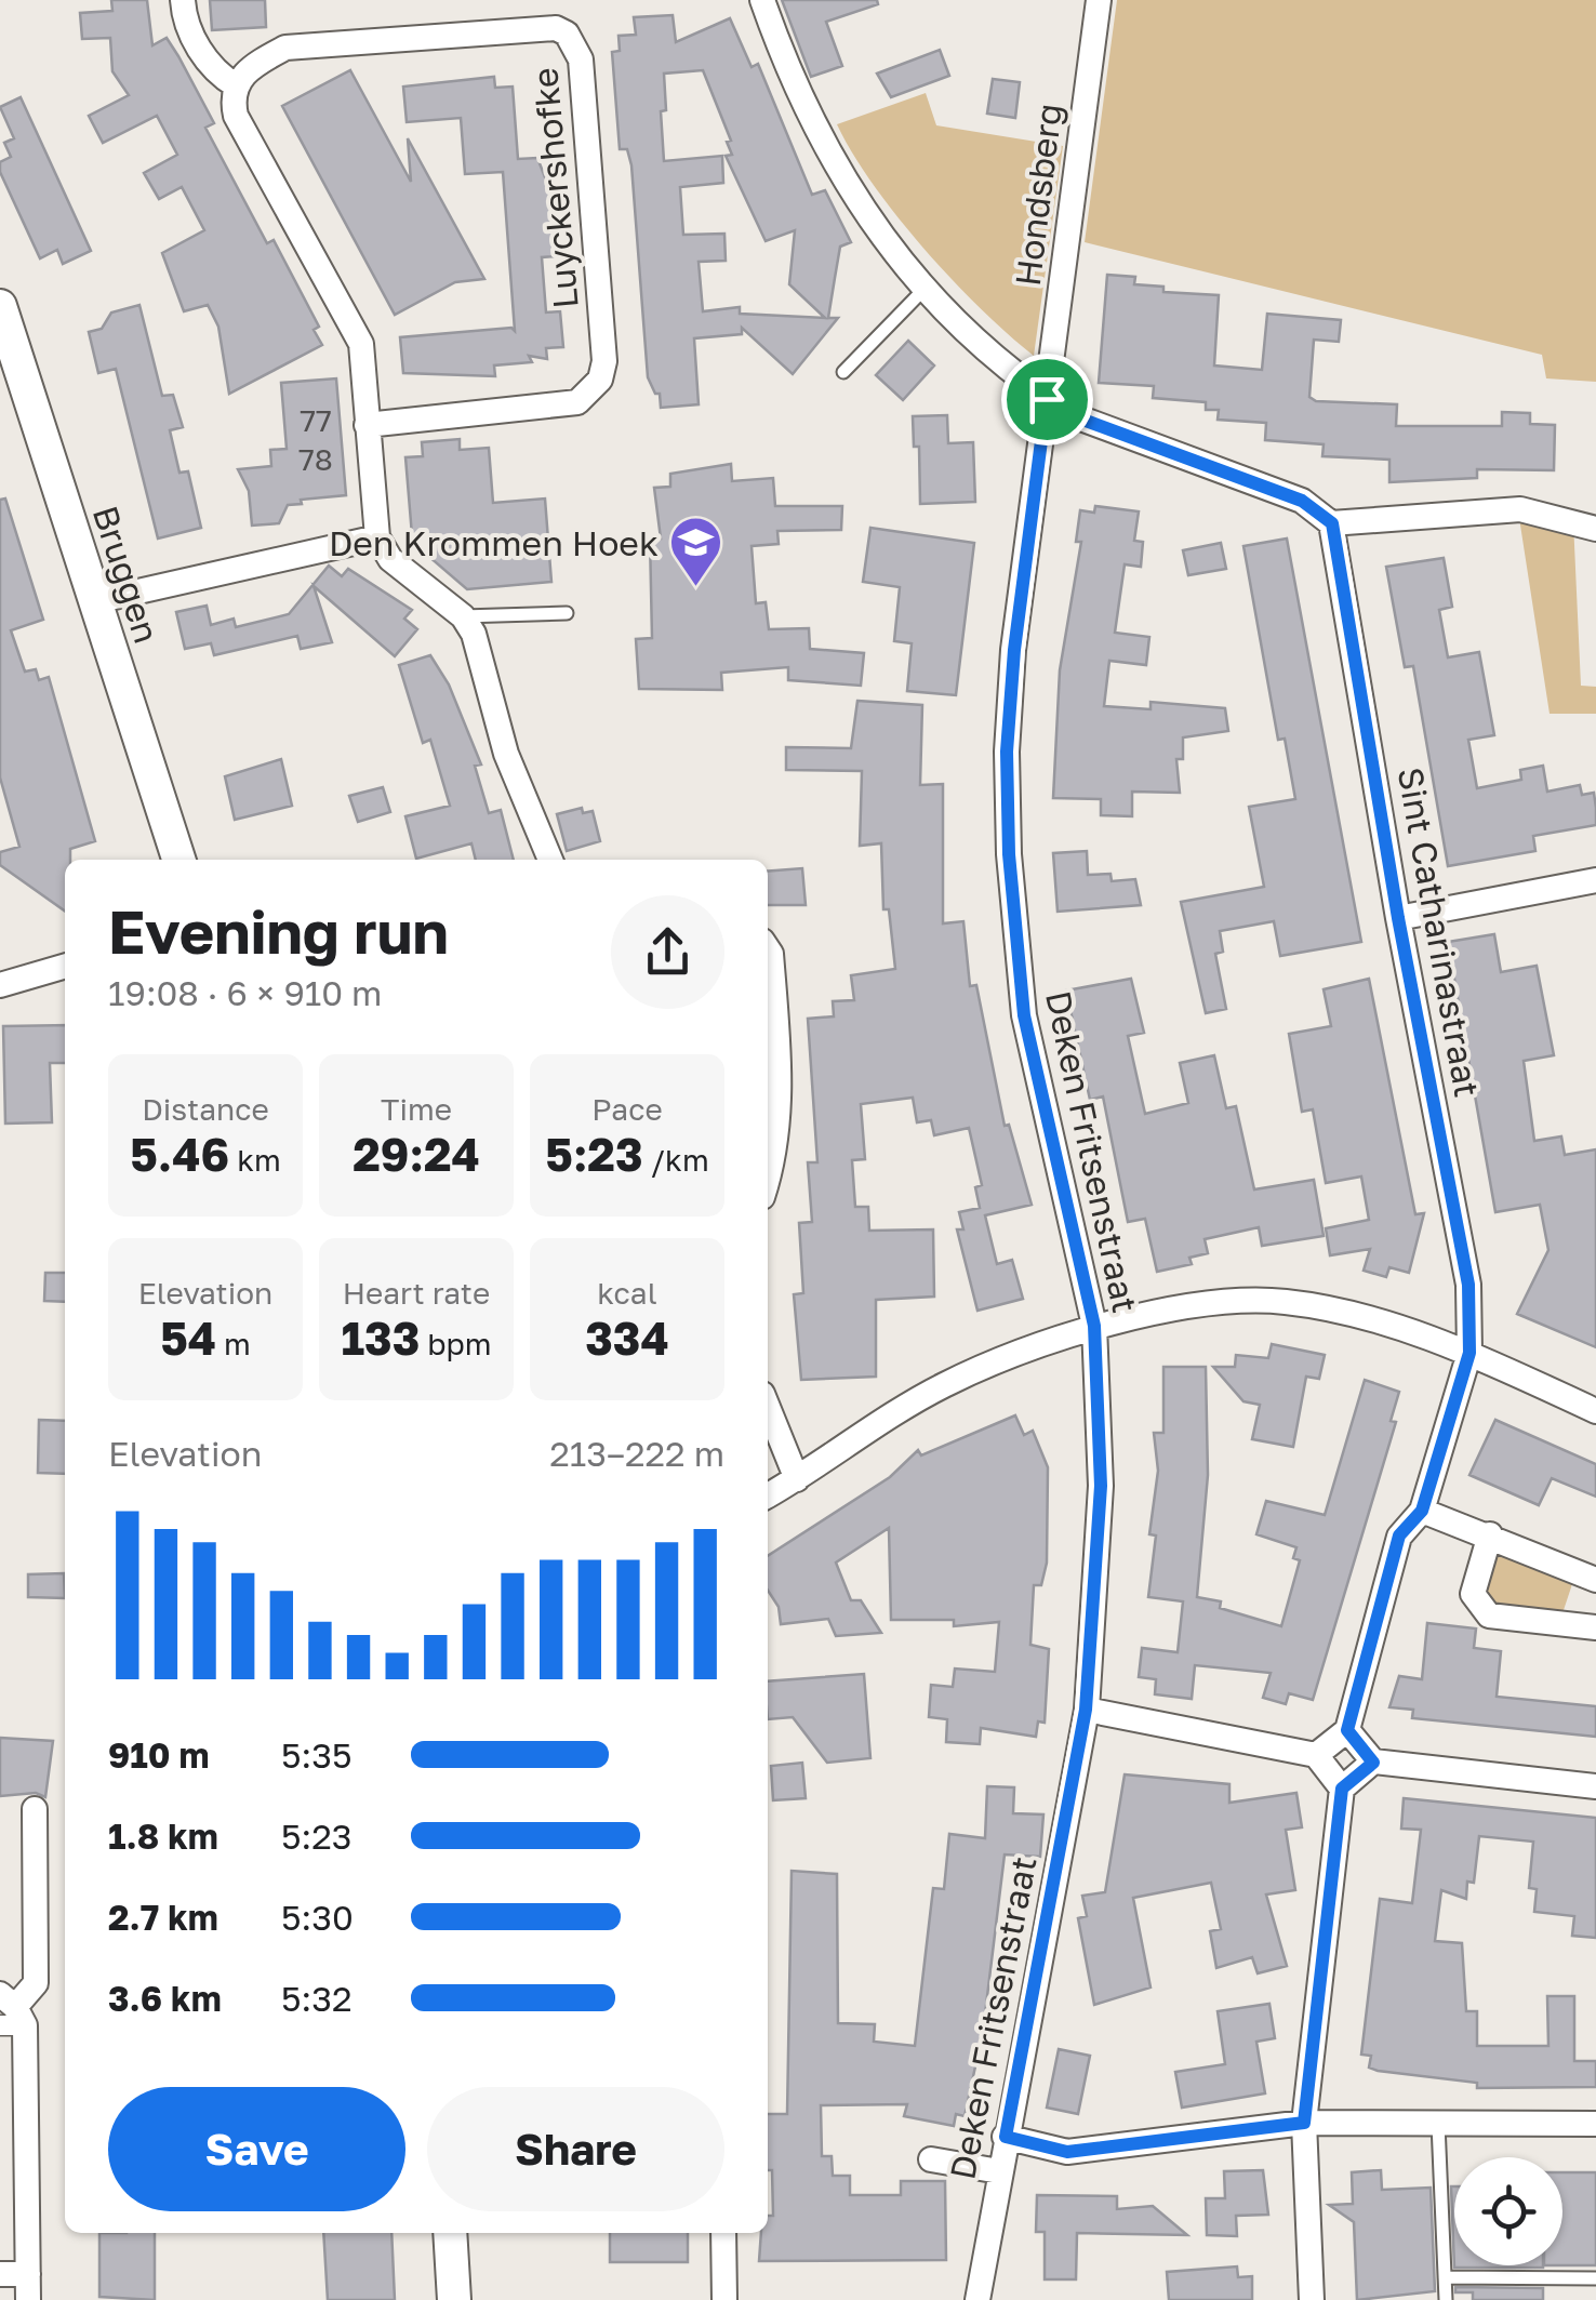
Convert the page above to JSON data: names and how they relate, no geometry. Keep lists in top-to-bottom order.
{
  "streets": {
    "street": [
      "Luyckershofke",
      "Hondsberg",
      "Bruggen",
      "Sint Catharinastraat",
      "Deken Fritsenstraat"
    ]
  },
  "crossings": [
    ["Hondsberg", "Deken Fritsenstraat"]
  ],
  "places": {
    "school or university": ["Den Krommen Hoek"]
  },
  "house_numbers": ["77", "78"],
  "page": {
    "heading": ["Evening run", "19:08 · 6 × 910 m"],
    "stats": [
      ["Distance", "5.46 km"],
      ["Time", "29:24"],
      ["Pace", "5:23 /km"],
      ["Elevation", "54 m"],
      ["Heart rate", "133 bpm"],
      ["kcal", "334"]
    ],
    "chart": ["Elevation", "213–222 m"],
    "list": [
      {
        "name": "910 m",
        "note": "5:35"
      },
      {
        "name": "1.8 km",
        "note": "5:23"
      },
      {
        "name": "2.7 km",
        "note": "5:30"
      },
      {
        "name": "3.6 km",
        "note": "5:32"
      }
    ],
    "buttons": ["Save", "Share"]
  }
}
